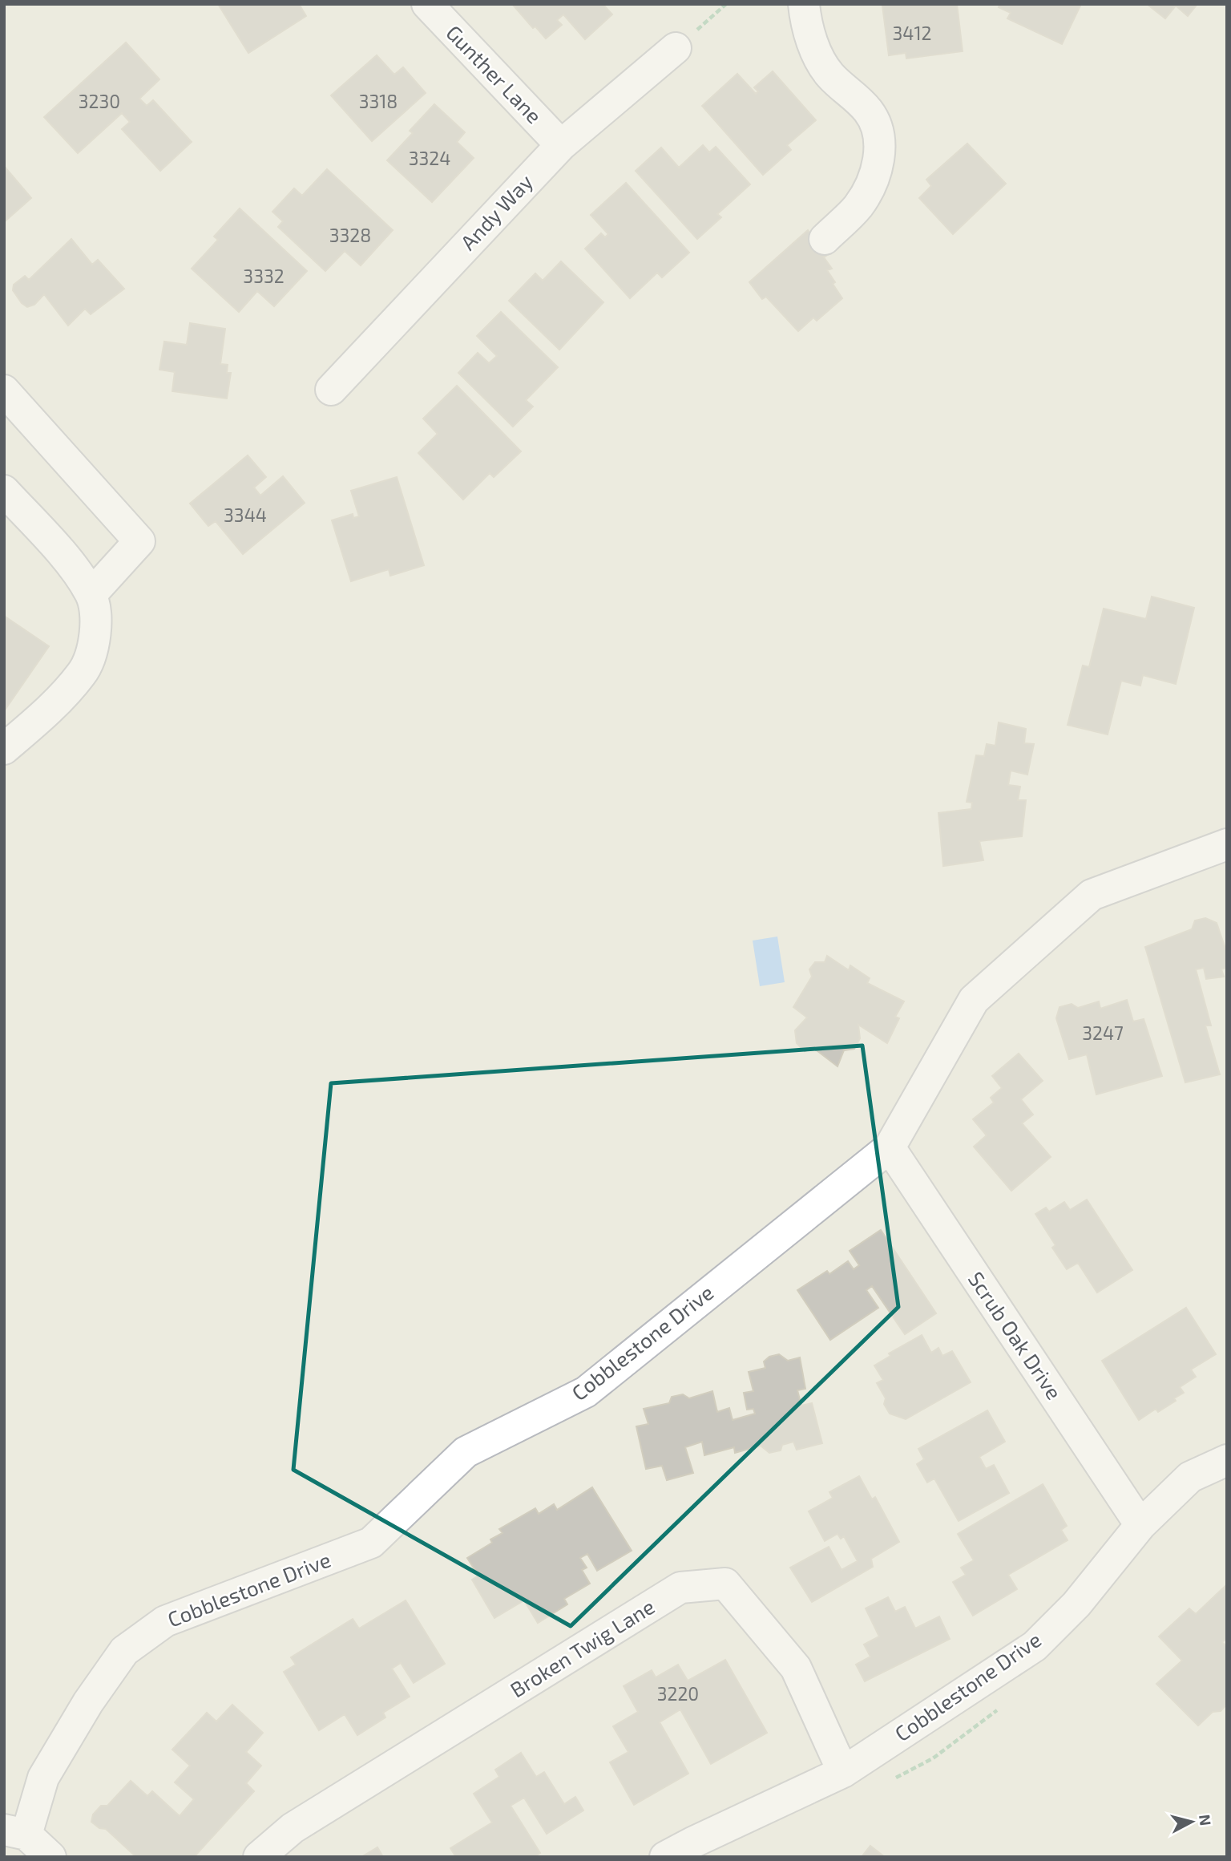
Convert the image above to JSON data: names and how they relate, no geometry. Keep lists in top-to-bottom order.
{
  "streets": {
    "street": [
      "Gunther Lane",
      "Andy Way",
      "Scrub Oak Drive",
      "Cobblestone Drive",
      "Broken Twig Lane"
    ]
  },
  "crossings": [
    ["Gunther Lane", "Andy Way"],
    ["Scrub Oak Drive", "Cobblestone Drive"],
    ["Cobblestone Drive", "Broken Twig Lane"]
  ],
  "house_numbers": [
    "3412",
    "3230",
    "3318",
    "3324",
    "3328",
    "3332",
    "3344",
    "3247",
    "3220"
  ],
  "north": "right"
}
